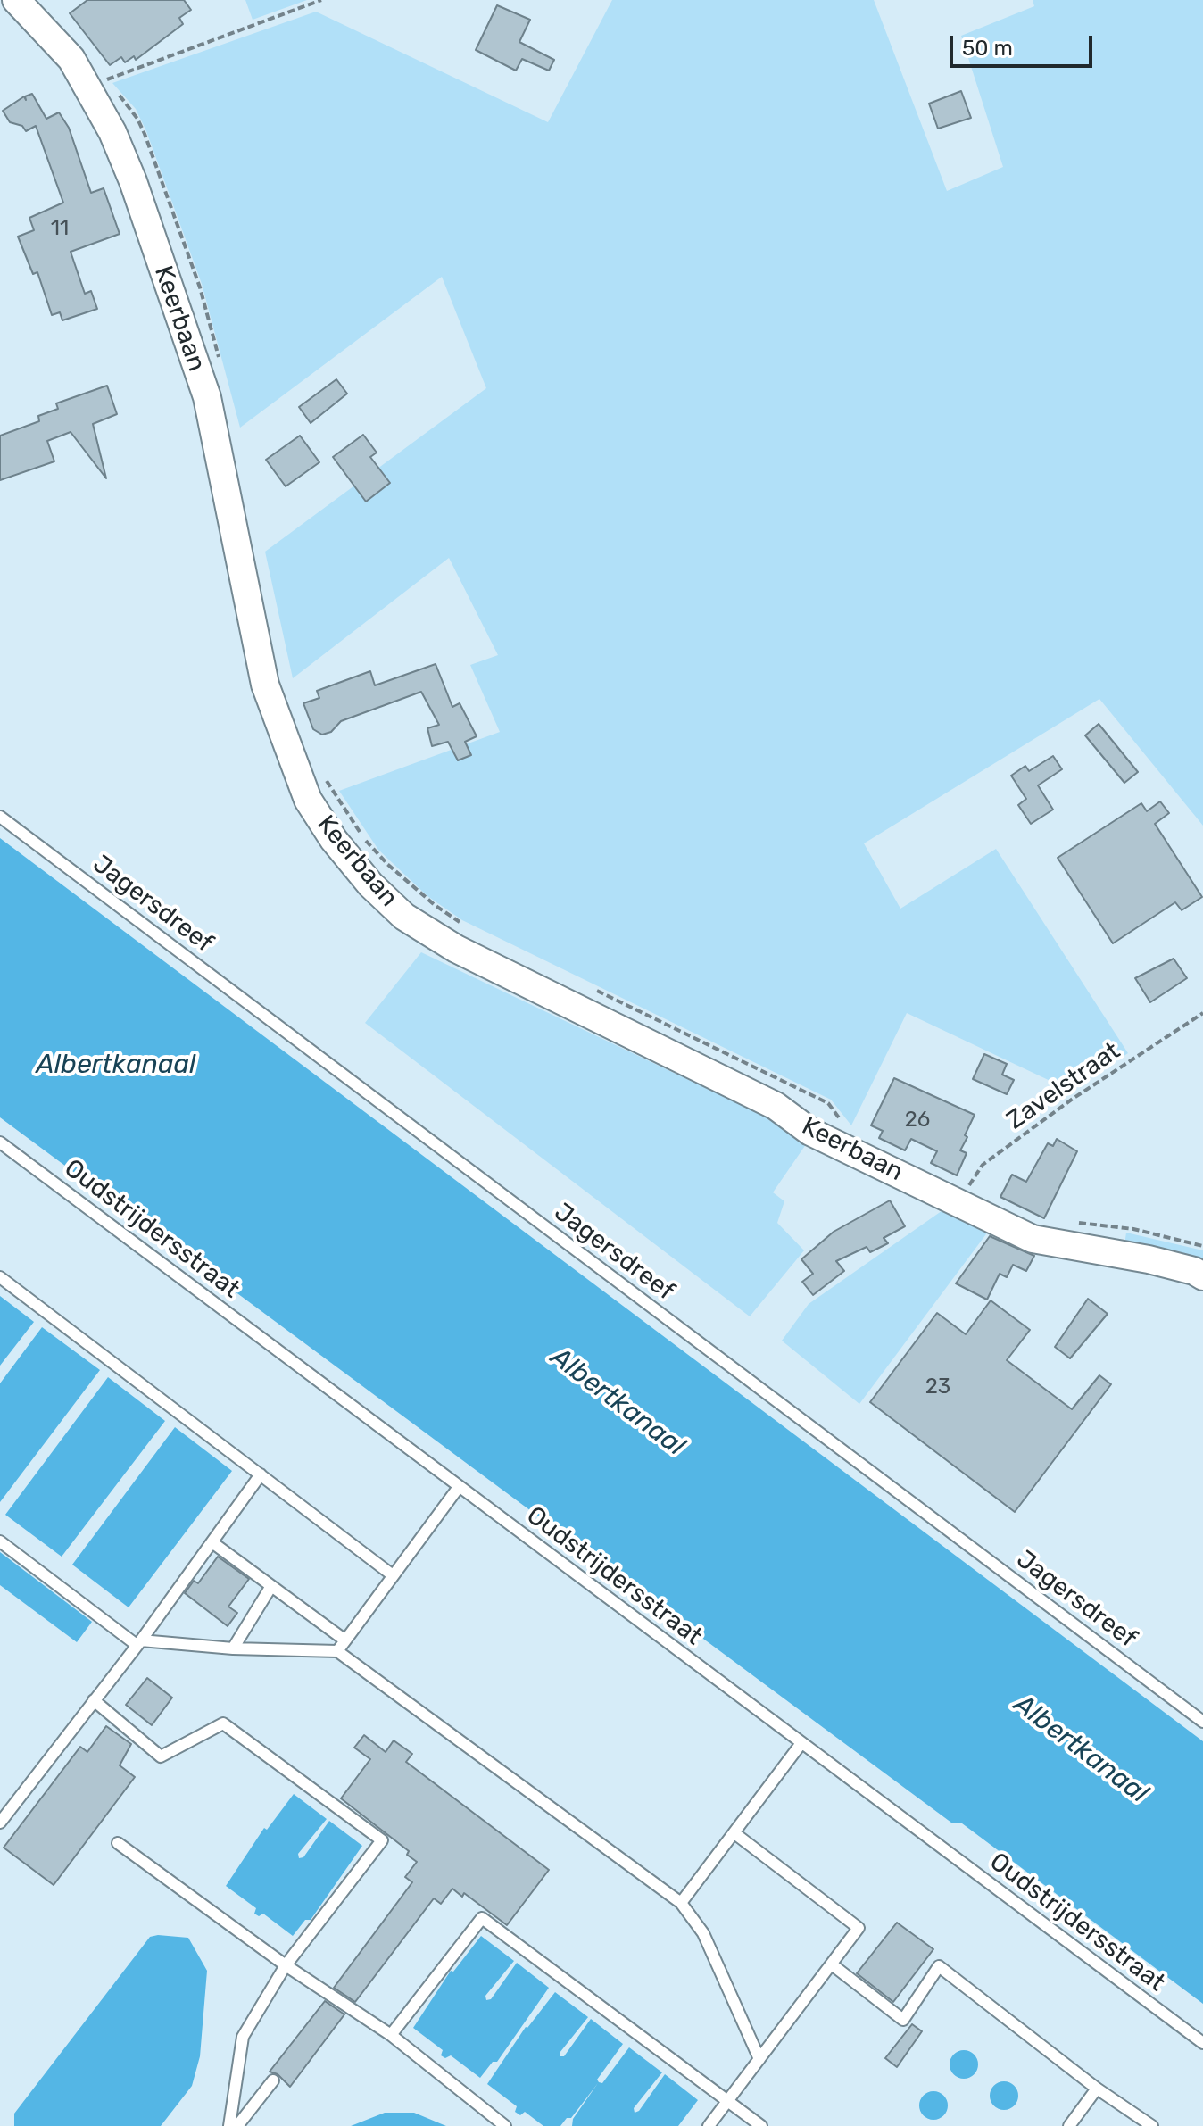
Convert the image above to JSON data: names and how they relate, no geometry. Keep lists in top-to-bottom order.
{
  "streets": {
    "street": ["Keerbaan"],
    "lane": ["Jagersdreef", "Oudstrijdersstraat"],
    "path": ["Zavelstraat"]
  },
  "crossings": [
    ["Keerbaan", "Zavelstraat"]
  ],
  "water": ["Albertkanaal"],
  "house_numbers": ["11", "26", "23"],
  "scale_bar": "50 m"
}
